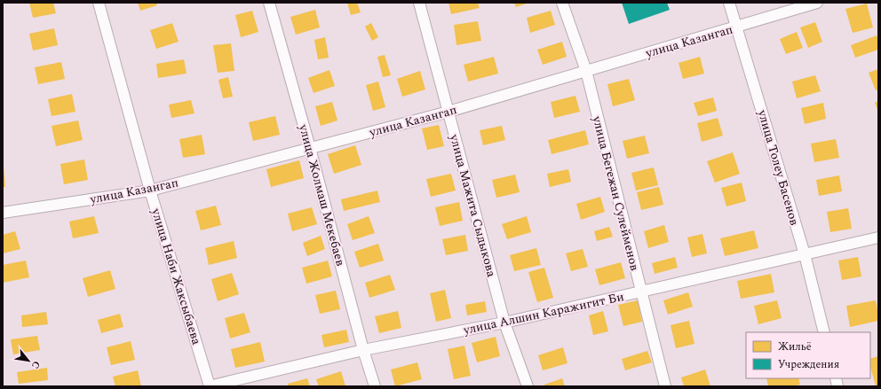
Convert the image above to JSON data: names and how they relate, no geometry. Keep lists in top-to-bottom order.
{
  "streets": {
    "street": [
      "улица Казангап",
      "улица Толеу Басенов",
      "улица Бегежан Сулейменов",
      "улица Жолмаш Мекебаев",
      "улица Мажита Сыдыкова",
      "улица Наби Жаксыбаева",
      "улица Алшин Каражигит Би"
    ]
  },
  "crossings": [
    ["улица Казангап", "улица Толеу Басенов"],
    ["улица Казангап", "улица Бегежан Сулейменов"],
    ["улица Казангап", "улица Жолмаш Мекебаев"],
    ["улица Казангап", "улица Мажита Сыдыкова"],
    ["улица Казангап", "улица Наби Жаксыбаева"],
    ["улица Толеу Басенов", "улица Алшин Каражигит Би"],
    ["улица Бегежан Сулейменов", "улица Алшин Каражигит Би"],
    ["улица Жолмаш Мекебаев", "улица Алшин Каражигит Би"],
    ["улица Мажита Сыдыкова", "улица Алшин Каражигит Би"],
    ["улица Наби Жаксыбаева", "улица Алшин Каражигит Би"]
  ],
  "legend": ["Жильё", "Учреждения"],
  "north": "bottom right"
}
